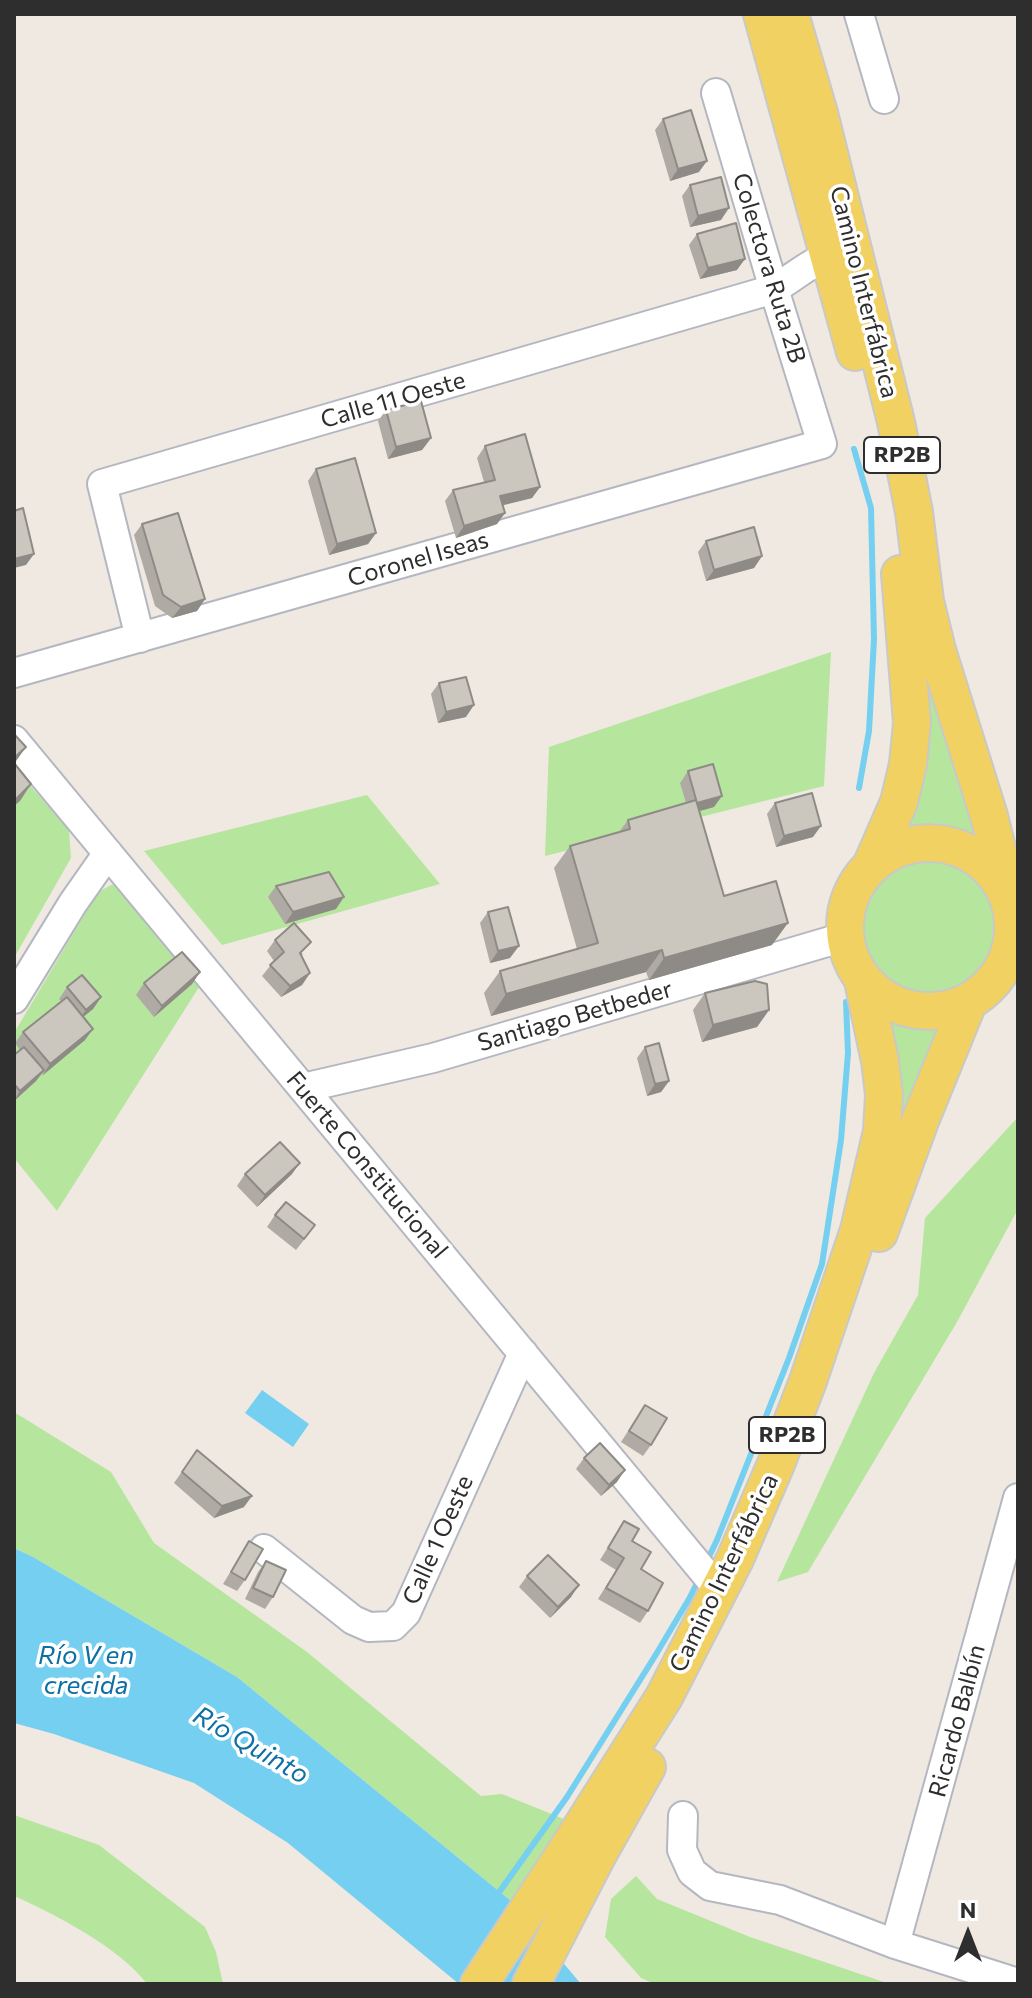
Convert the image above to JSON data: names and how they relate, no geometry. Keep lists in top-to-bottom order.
{
  "streets": {
    "main road": ["Camino Interfábrica", "RP2B"],
    "street": [
      "Colectora Ruta 2B",
      "Calle 11 Oeste",
      "Coronel Iseas",
      "Santiago Betbeder",
      "Fuerte Constitucional",
      "Calle 1 Oeste",
      "Ricardo Balbín"
    ]
  },
  "crossings": [
    ["Colectora Ruta 2B", "Calle 11 Oeste"],
    ["Colectora Ruta 2B", "Coronel Iseas"],
    ["Camino Interfábrica", "Calle 11 Oeste"],
    ["Camino Interfábrica", "Santiago Betbeder"],
    ["Camino Interfábrica", "Fuerte Constitucional"],
    ["Calle 11 Oeste", "Coronel Iseas"],
    ["Santiago Betbeder", "Fuerte Constitucional"],
    ["Fuerte Constitucional", "Calle 1 Oeste"]
  ],
  "water": ["Río V en crecida", "Río Quinto"],
  "north": "top"
}
